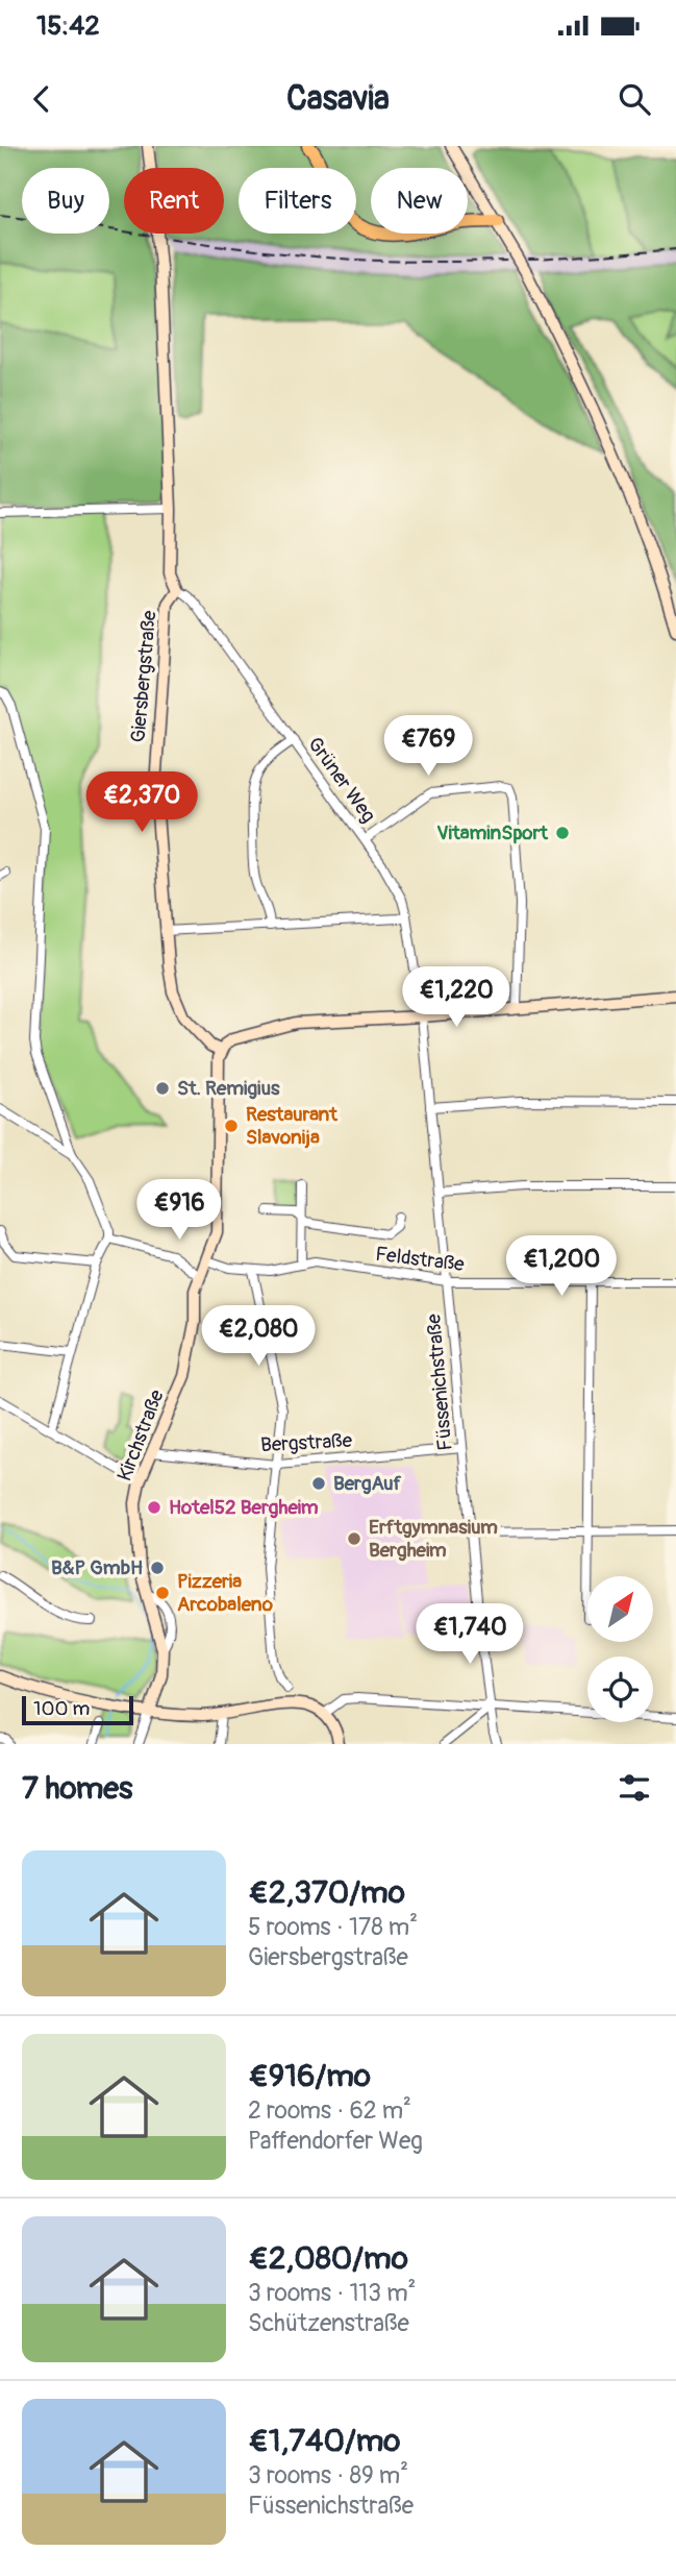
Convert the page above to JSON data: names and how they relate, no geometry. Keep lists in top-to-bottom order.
{
  "streets": {
    "main road": ["Giersbergstraße", "Kirchstraße"],
    "street": [
      "Grüner Weg",
      "Feldstraße",
      "Füssenichstraße",
      "Bergstraße"
    ]
  },
  "crossings": [
    ["Giersbergstraße", "Grüner Weg"],
    ["Giersbergstraße", "Kirchstraße"],
    ["Grüner Weg", "Füssenichstraße"],
    ["Feldstraße", "Füssenichstraße"],
    ["Feldstraße", "Kirchstraße"],
    ["Füssenichstraße", "Bergstraße"],
    ["Kirchstraße", "Bergstraße"]
  ],
  "places": [
    "VitaminSport",
    "St. Remigius",
    "Restaurant Slavonija",
    "BergAuf",
    "Hotel52 Bergheim",
    "Erftgymnasium Bergheim",
    "B&P GmbH",
    "Pizzeria Arcobaleno"
  ],
  "scale_bar": "100 m",
  "north": "top right",
  "page": {
    "status": "15:42",
    "header": "Casavia",
    "chip": [
      "Buy",
      "Rent",
      "Filters",
      "New"
    ],
    "price": [
      "€769",
      "€2,370",
      "€1,220",
      "€916",
      "€1,200",
      "€2,080",
      "€1,740"
    ],
    "scale": "100 m",
    "heading": "7 homes",
    "list": [
      {
        "name": "€2,370/mo",
        "note": "5 rooms · 178 m² · Giersbergstraße"
      },
      {
        "name": "€916/mo",
        "note": "2 rooms · 62 m² · Paffendorfer Weg"
      },
      {
        "name": "€2,080/mo",
        "note": "3 rooms · 113 m² · Schützenstraße"
      },
      {
        "name": "€1,740/mo",
        "note": "3 rooms · 89 m² · Füssenichstraße"
      }
    ]
  }
}
